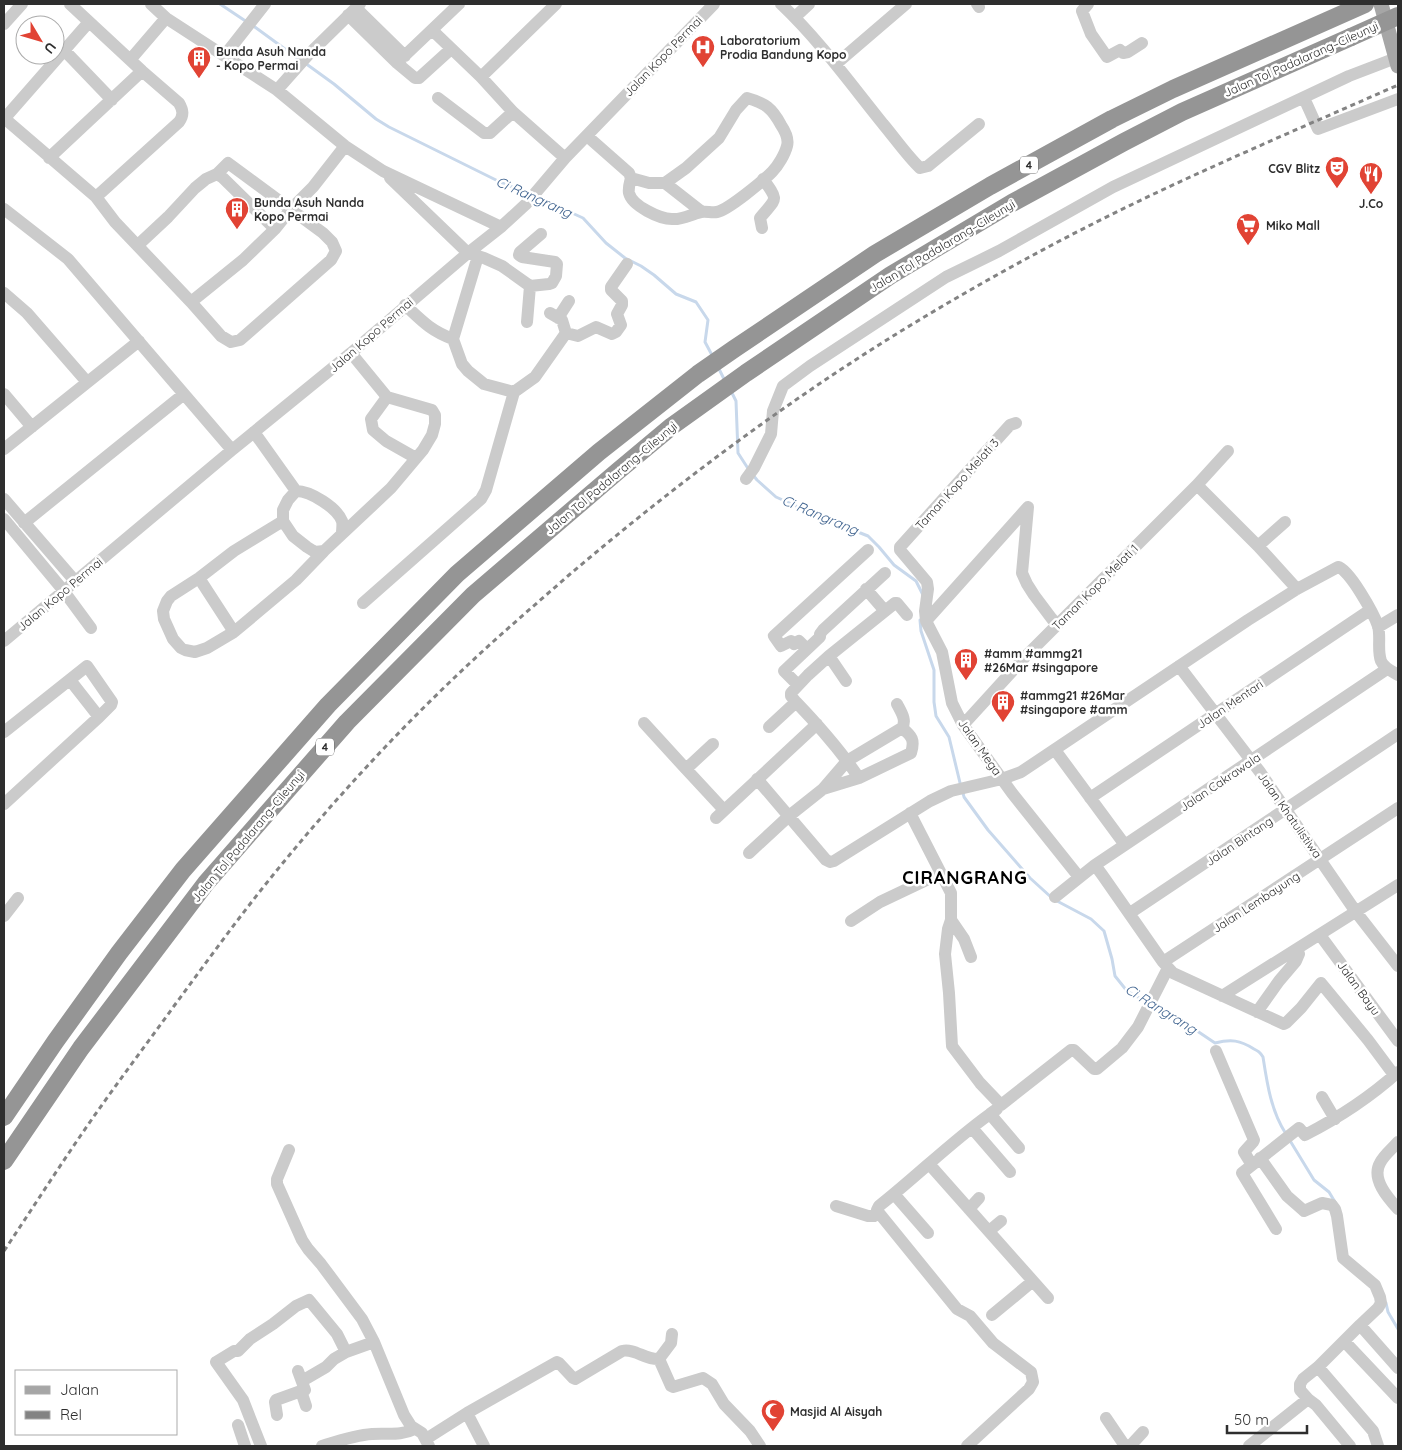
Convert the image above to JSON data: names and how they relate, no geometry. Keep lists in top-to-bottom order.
{
  "streets": {
    "highway": ["Jalan Tol Padalarang–Cileunyi", "4"],
    "street": [
      "Jalan Kopo Permai",
      "Taman Kopo Melati 3",
      "Taman Kopo Melati 1",
      "Jalan Mentari",
      "Jalan Mega",
      "Jalan Cakrawala",
      "Jalan Khatulistiwa",
      "Jalan Bintang",
      "Jalan Lembayung",
      "Jalan Bayu"
    ]
  },
  "crossings": [
    ["Taman Kopo Melati 3", "Jalan Mega"],
    ["Taman Kopo Melati 1", "Jalan Mega"],
    ["Jalan Mentari", "Jalan Khatulistiwa"],
    ["Jalan Mega", "Jalan Cakrawala"],
    ["Jalan Cakrawala", "Jalan Khatulistiwa"],
    ["Jalan Khatulistiwa", "Jalan Bintang"],
    ["Jalan Khatulistiwa", "Jalan Lembayung"]
  ],
  "districts": ["CIRANGRANG"],
  "water": ["Ci Rangrang"],
  "places": {
    "hospital": ["Laboratorium Prodia Bandung Kopo"],
    "building": [
      "Bunda Asuh Nanda - Kopo Permai",
      "Bunda Asuh Nanda Kopo Permai",
      "#amm #ammg21 #26Mar #singapore",
      "#ammg21 #26Mar #singapore #amm"
    ],
    "theatre": ["CGV Blitz"],
    "restaurant": ["J.Co"],
    "supermarket": ["Miko Mall"],
    "mosque": ["Masjid Al Aisyah"]
  },
  "legend": ["Jalan", "Rel"],
  "scale_bar": "50 m",
  "north": "bottom right"
}
